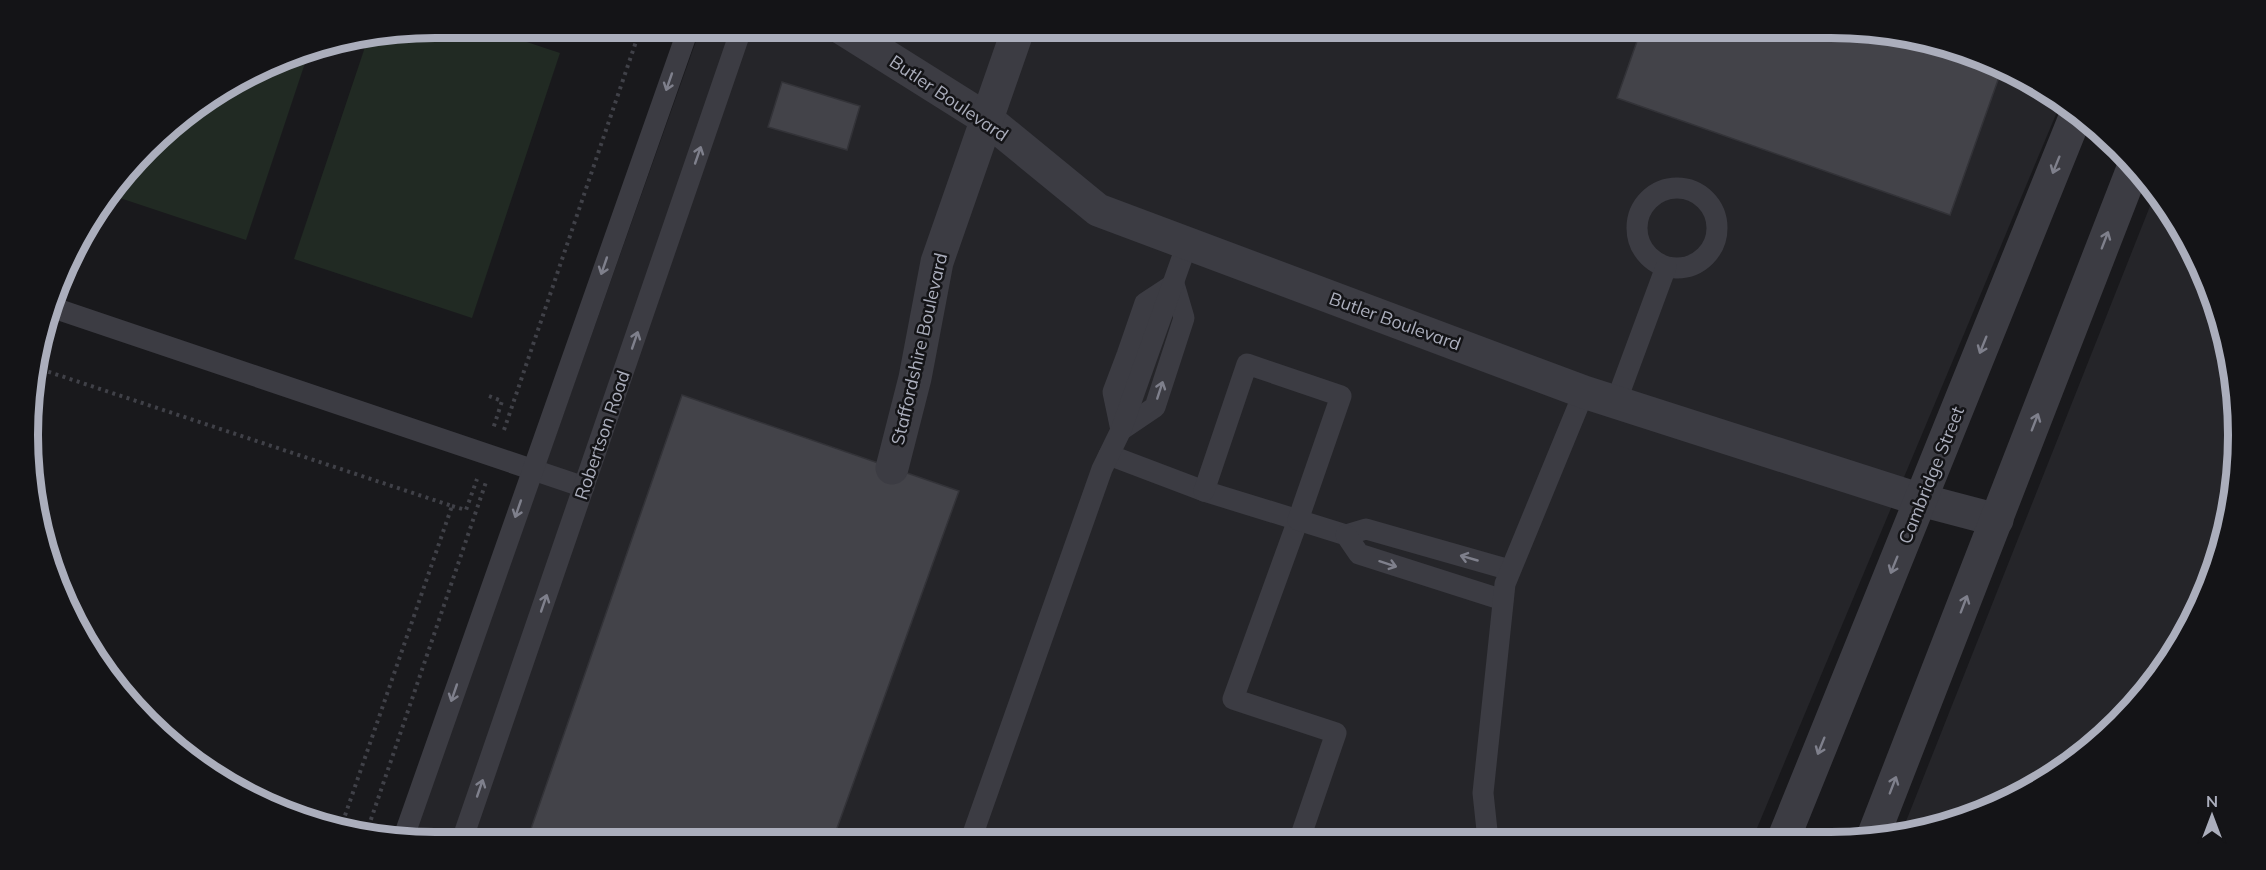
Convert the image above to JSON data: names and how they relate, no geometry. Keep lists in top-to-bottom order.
{
  "streets": {
    "street": ["Butler Boulevard", "Staffordshire Boulevard", "Cambridge Street"],
    "lane": ["Robertson Road"]
  },
  "crossings": [
    ["Butler Boulevard", "Staffordshire Boulevard"],
    ["Butler Boulevard", "Cambridge Street"]
  ],
  "north": "top"
}
